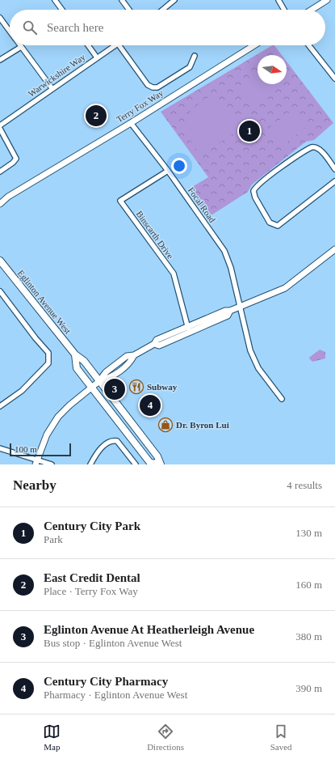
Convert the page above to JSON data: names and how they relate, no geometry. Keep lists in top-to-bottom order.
{
  "streets": {
    "main road": ["Eglinton Avenue West"],
    "street": [
      "Warwickshire Way",
      "Terry Fox Way",
      "Focal Road",
      "Binscarth Drive"
    ]
  },
  "crossings": [
    ["Terry Fox Way", "Focal Road"],
    ["Focal Road", "Binscarth Drive"]
  ],
  "places": {
    "restaurant": ["Subway"],
    "shop": ["Dr. Byron Lui"]
  },
  "scale_bar": "100 m",
  "north": "right",
  "page": {
    "search": "Search here",
    "pins": [
      "2",
      "1",
      "3",
      "4"
    ],
    "scale": "100 m",
    "heading": ["Nearby", "4 results"],
    "list": [
      {
        "mark": "1",
        "name": "Century City Park",
        "note": "Park",
        "value": "130 m"
      },
      {
        "mark": "2",
        "name": "East Credit Dental",
        "note": "Place · Terry Fox Way",
        "value": "160 m"
      },
      {
        "mark": "3",
        "name": "Eglinton Avenue At Heatherleigh Avenue",
        "note": "Bus stop · Eglinton Avenue West",
        "value": "380 m"
      },
      {
        "mark": "4",
        "name": "Century City Pharmacy",
        "note": "Pharmacy · Eglinton Avenue West",
        "value": "390 m"
      }
    ],
    "nav": ["Map", "Directions", "Saved"]
  }
}
